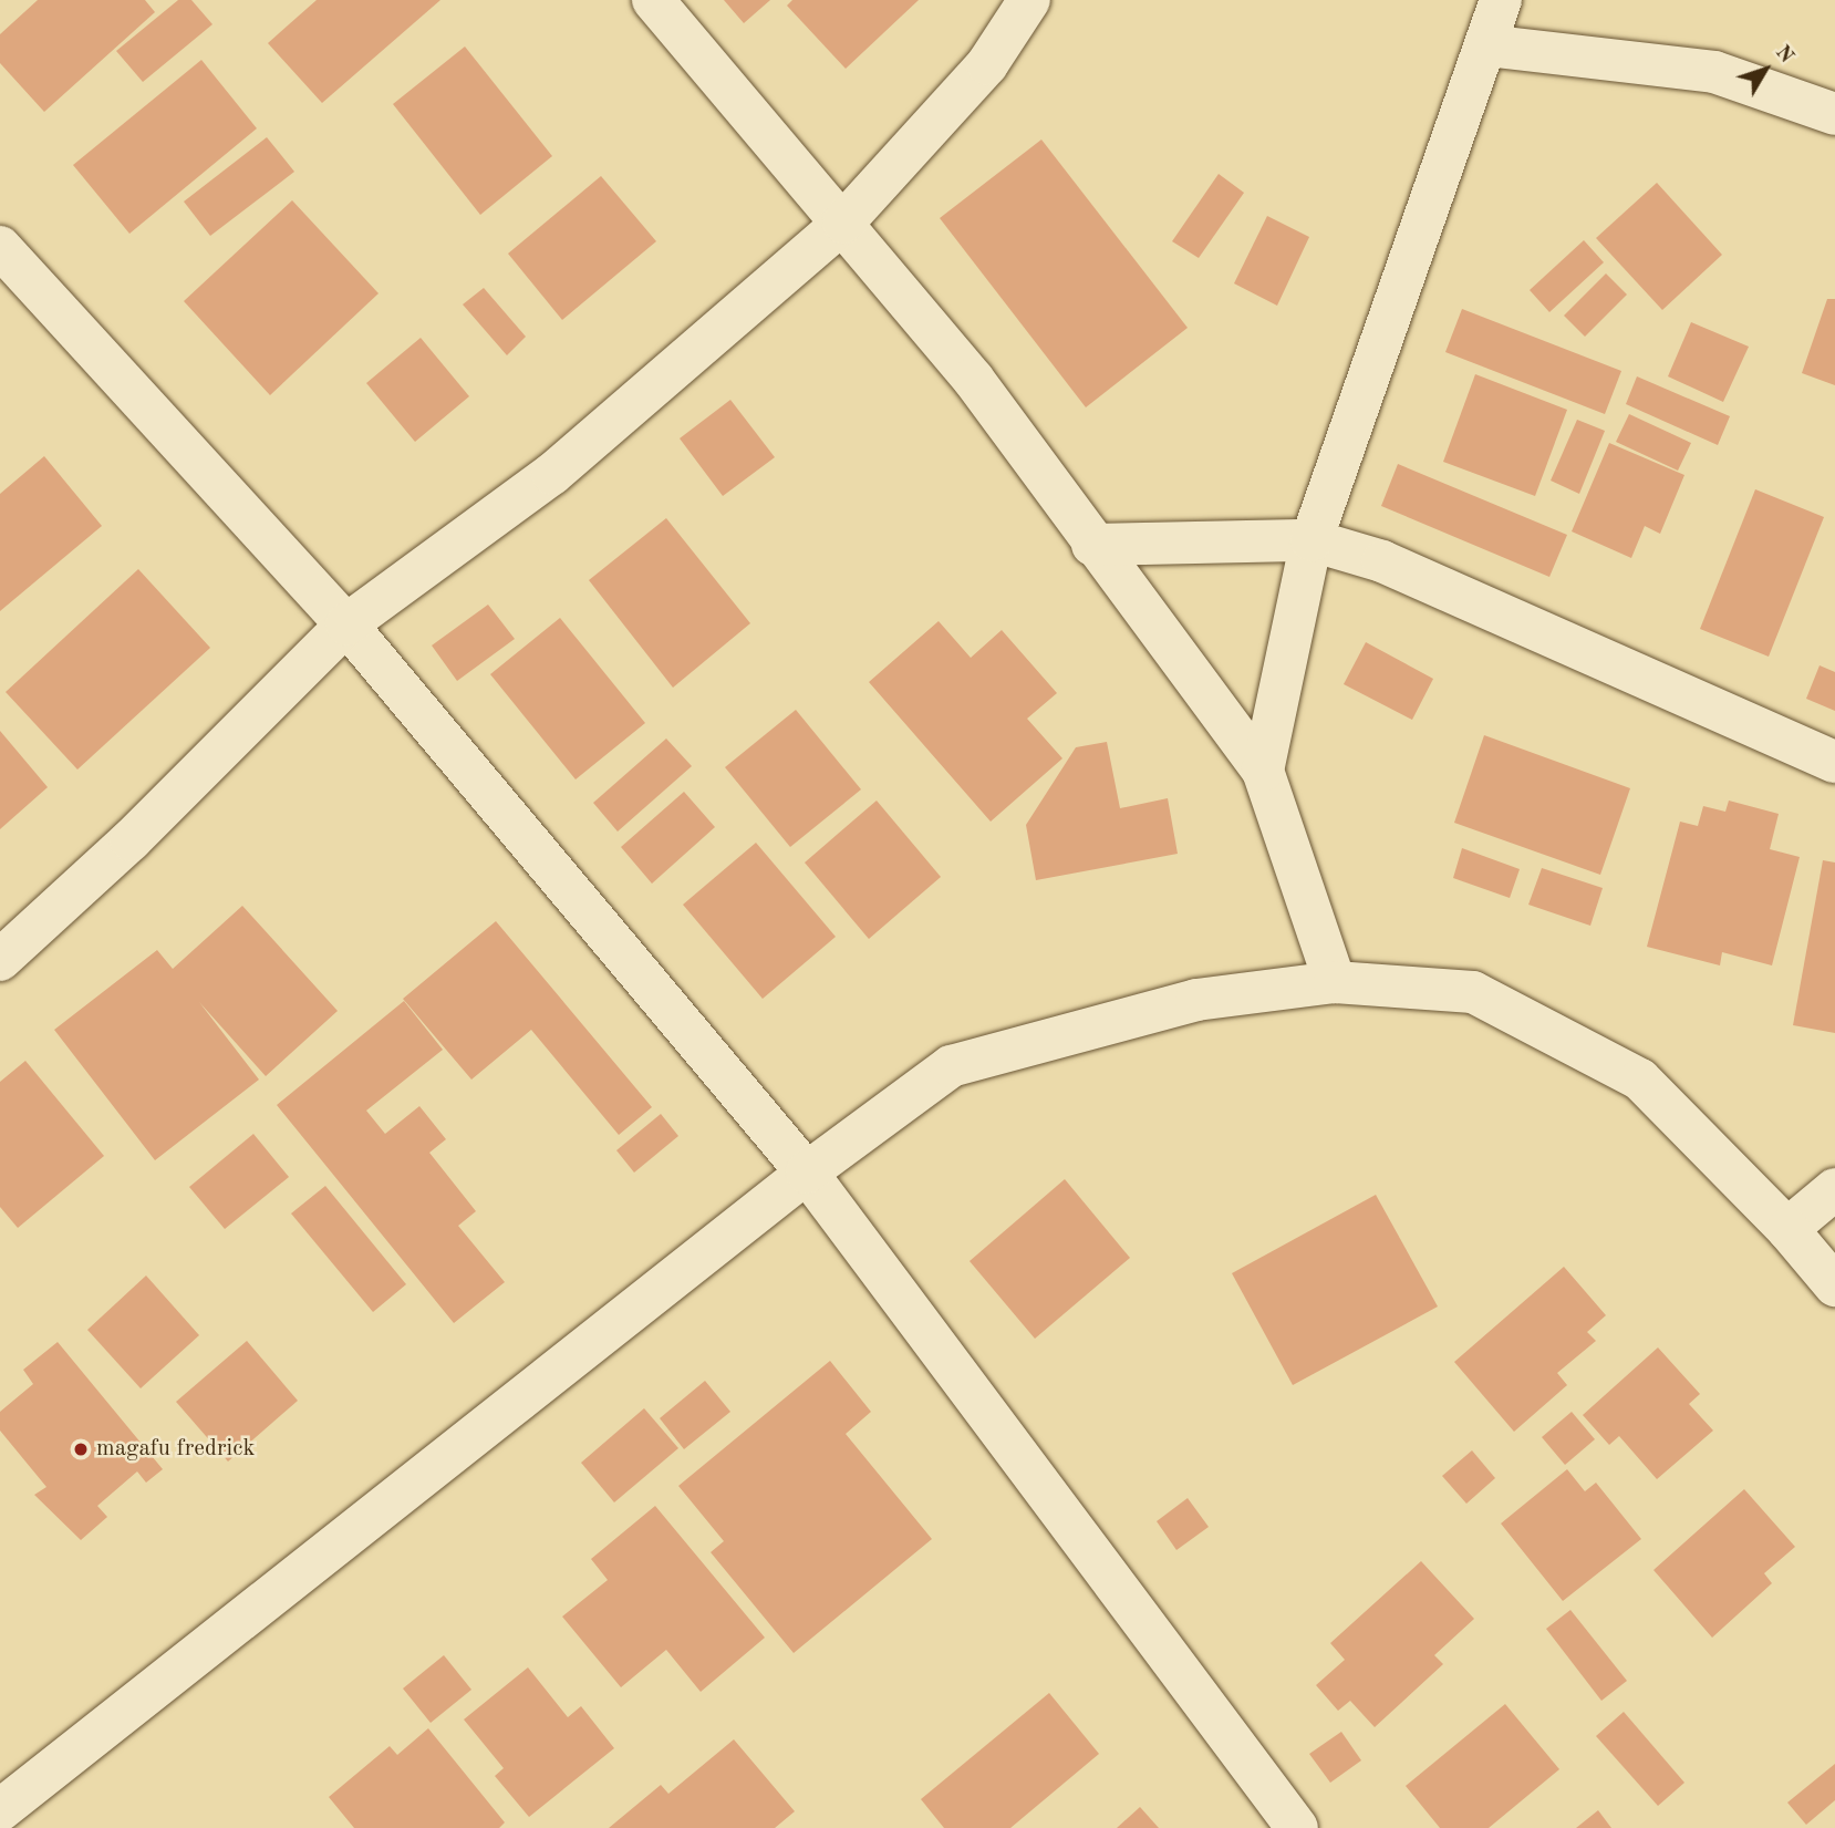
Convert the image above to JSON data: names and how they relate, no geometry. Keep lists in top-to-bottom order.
{
  "places": ["magafu fredrick"],
  "north": "top right"
}
